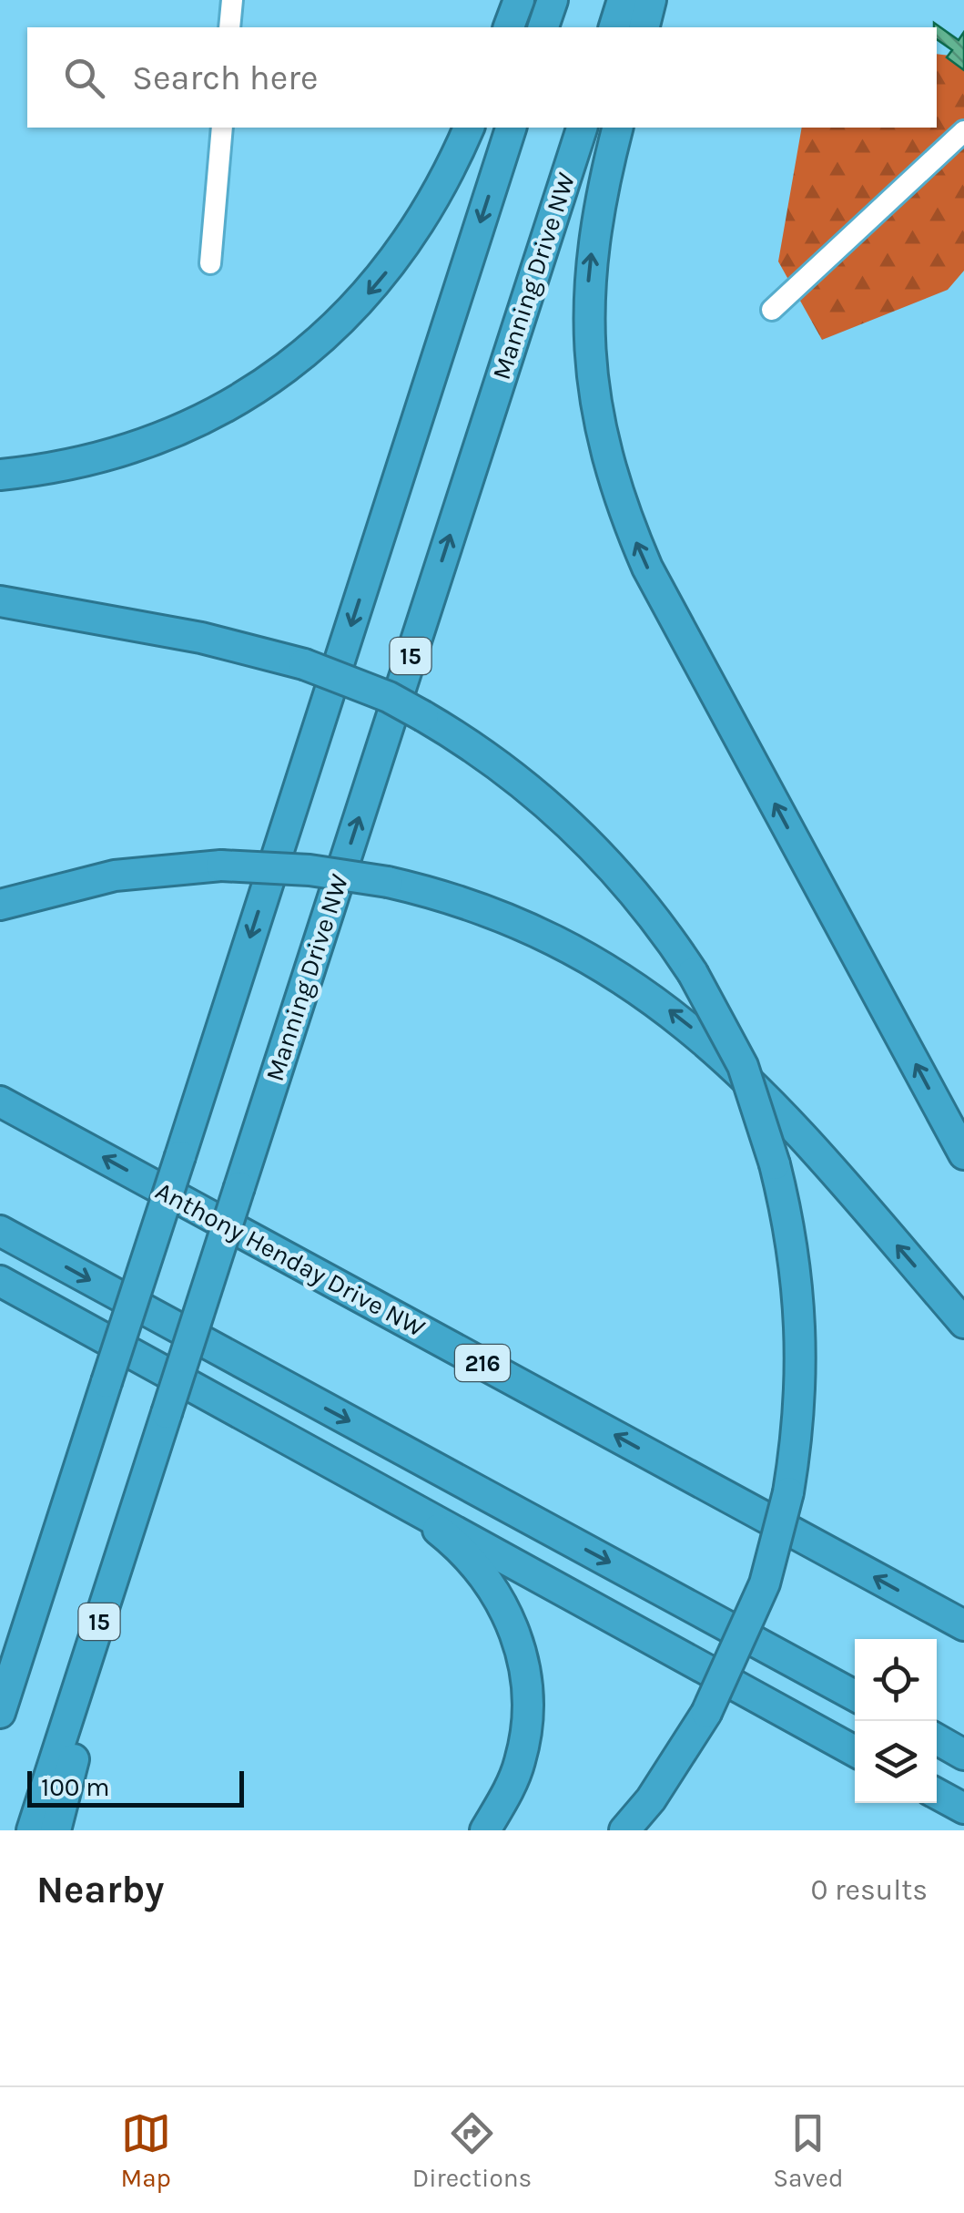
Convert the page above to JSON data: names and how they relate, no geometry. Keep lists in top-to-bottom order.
{
  "streets": {
    "highway": [
      "Manning Drive NW",
      "15",
      "Anthony Henday Drive NW",
      "216"
    ]
  },
  "scale_bar": "100 m",
  "page": {
    "search": "Search here",
    "scale": "100 m",
    "heading": ["Nearby", "0 results"],
    "nav": ["Map", "Directions", "Saved"]
  }
}
